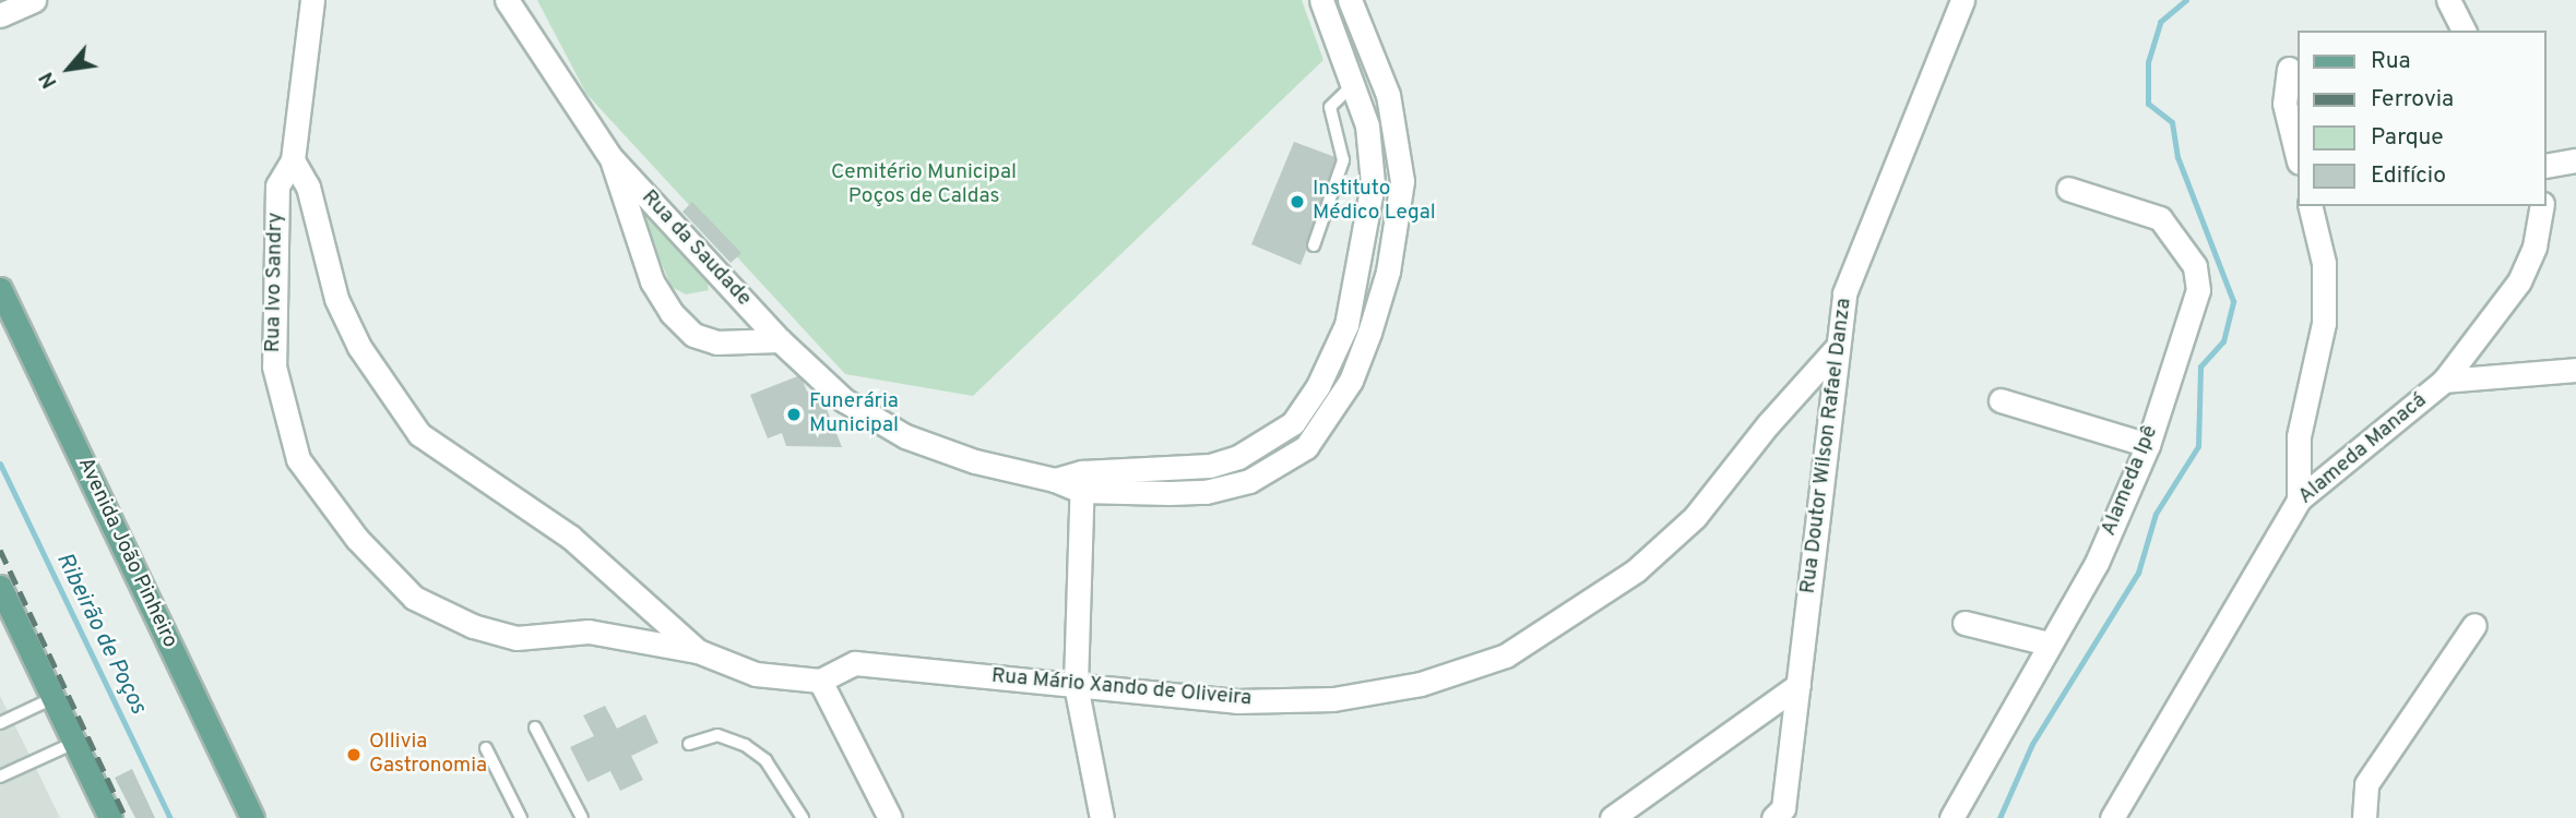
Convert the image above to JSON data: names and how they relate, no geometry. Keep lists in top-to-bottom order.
{
  "streets": {
    "main road": ["Avenida João Pinheiro"],
    "street": [
      "Rua da Saudade",
      "Rua Ivo Sandry",
      "Rua Doutor Wilson Rafael Danza",
      "Alameda Manacá",
      "Alameda Ipê",
      "Rua Mário Xando de Oliveira"
    ]
  },
  "crossings": [
    ["Rua Doutor Wilson Rafael Danza", "Rua Mário Xando de Oliveira"]
  ],
  "water": ["Ribeirão de Poços"],
  "parks": ["Cemitério Municipal Poços de Caldas"],
  "places": ["Instituto Médico Legal", "Funerária Municipal", "Ollivia Gastronomia"],
  "legend": [
    "Rua",
    "Ferrovia",
    "Parque",
    "Edifício"
  ],
  "north": "bottom left"
}
